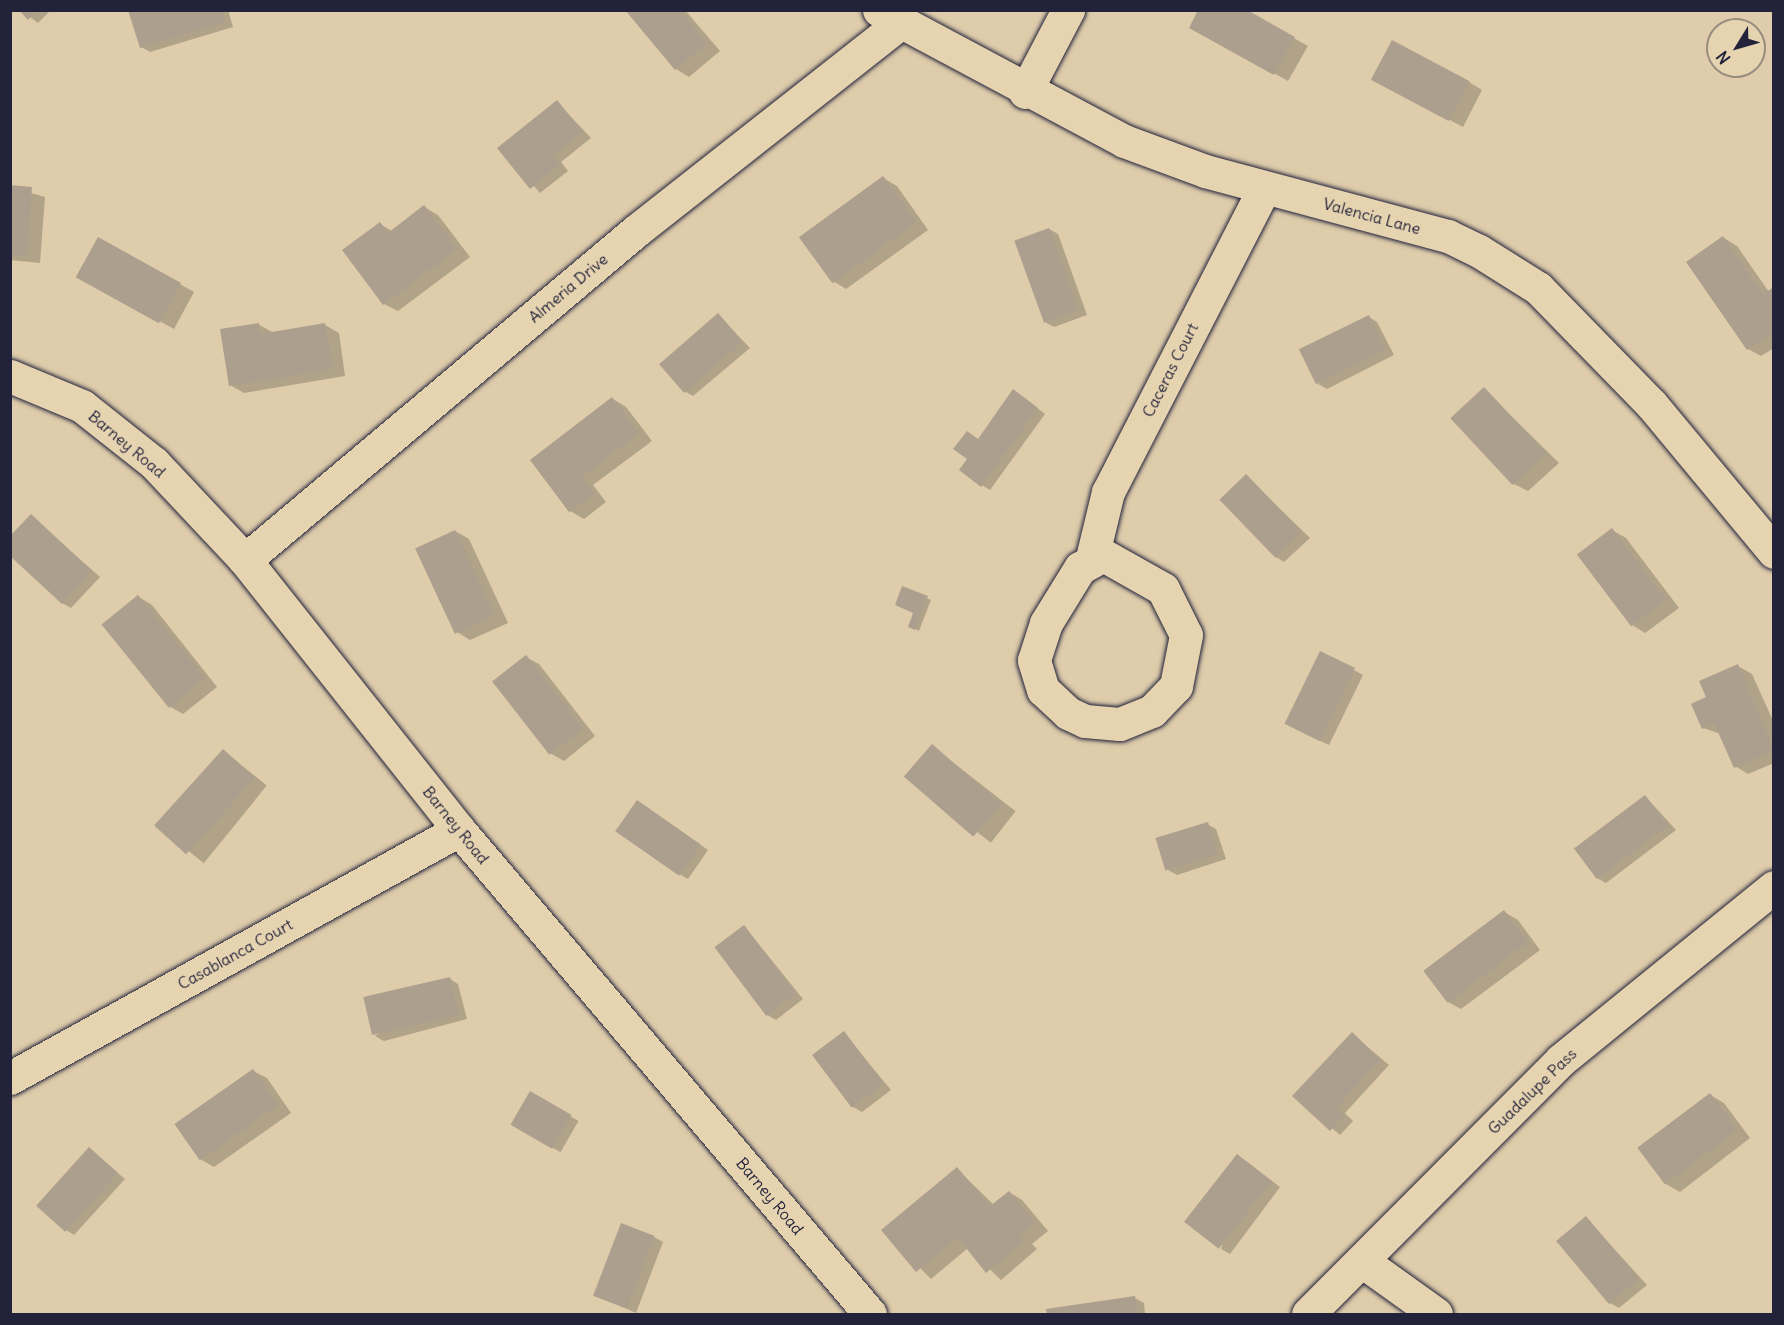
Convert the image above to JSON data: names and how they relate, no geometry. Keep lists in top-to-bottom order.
{
  "streets": {
    "street": [
      "Valencia Lane",
      "Almeria Drive",
      "Caceras Court",
      "Barney Road",
      "Casablanca Court",
      "Guadalupe Pass"
    ]
  },
  "crossings": [
    ["Valencia Lane", "Almeria Drive"],
    ["Valencia Lane", "Caceras Court"],
    ["Almeria Drive", "Barney Road"],
    ["Barney Road", "Casablanca Court"]
  ],
  "north": "bottom left"
}
